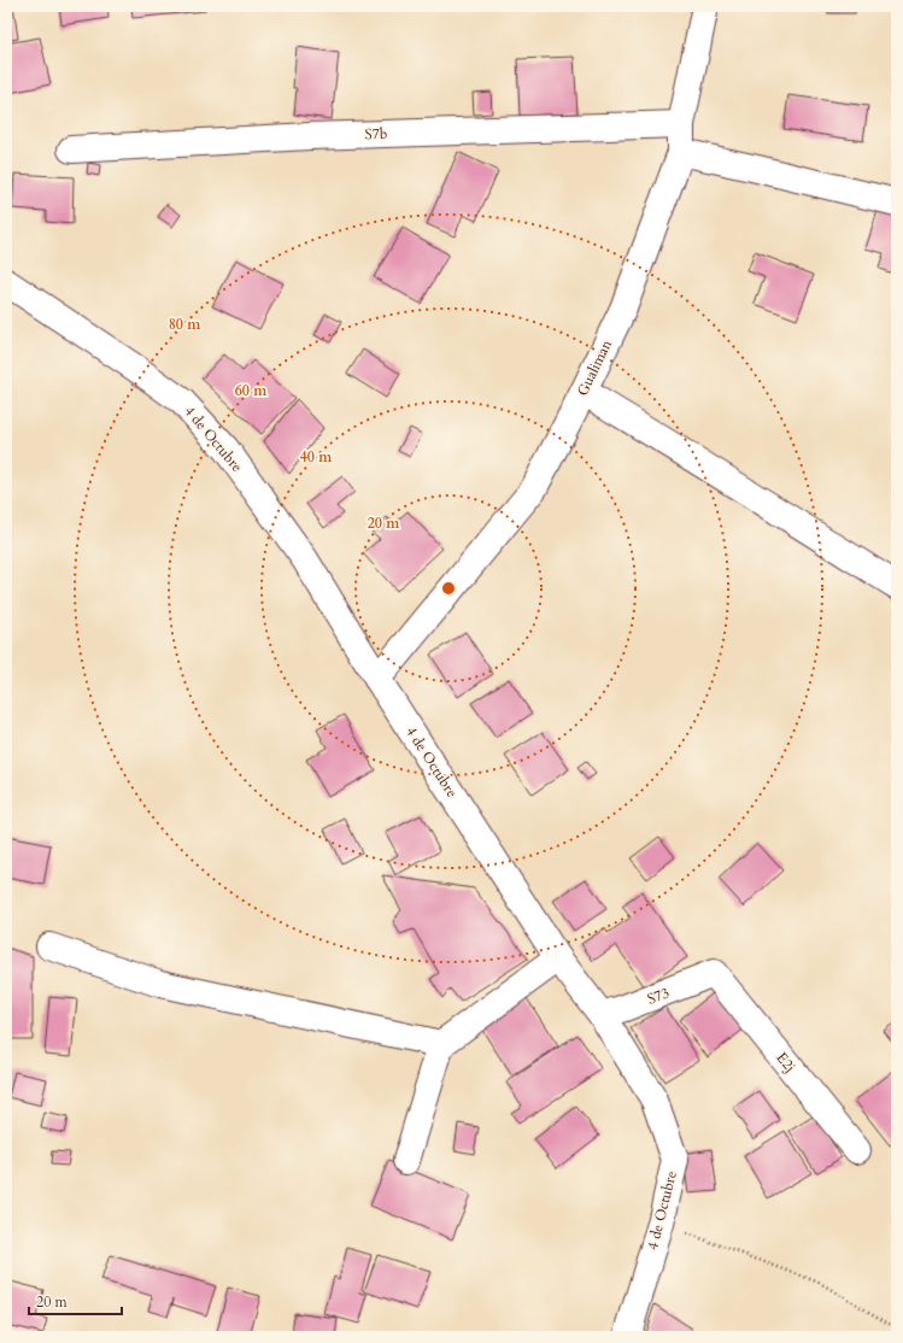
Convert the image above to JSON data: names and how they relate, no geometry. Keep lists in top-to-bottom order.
{
  "streets": {
    "street": [
      "S7b",
      "Gualiman",
      "4 de Octubre",
      "S73",
      "E2j"
    ]
  },
  "crossings": [
    ["S7b", "Gualiman"],
    ["Gualiman", "4 de Octubre"],
    ["4 de Octubre", "S73"],
    ["S73", "E2j"]
  ],
  "scale_bar": "20 m",
  "rings": [
    "80 m",
    "60 m",
    "40 m",
    "20 m"
  ]
}
